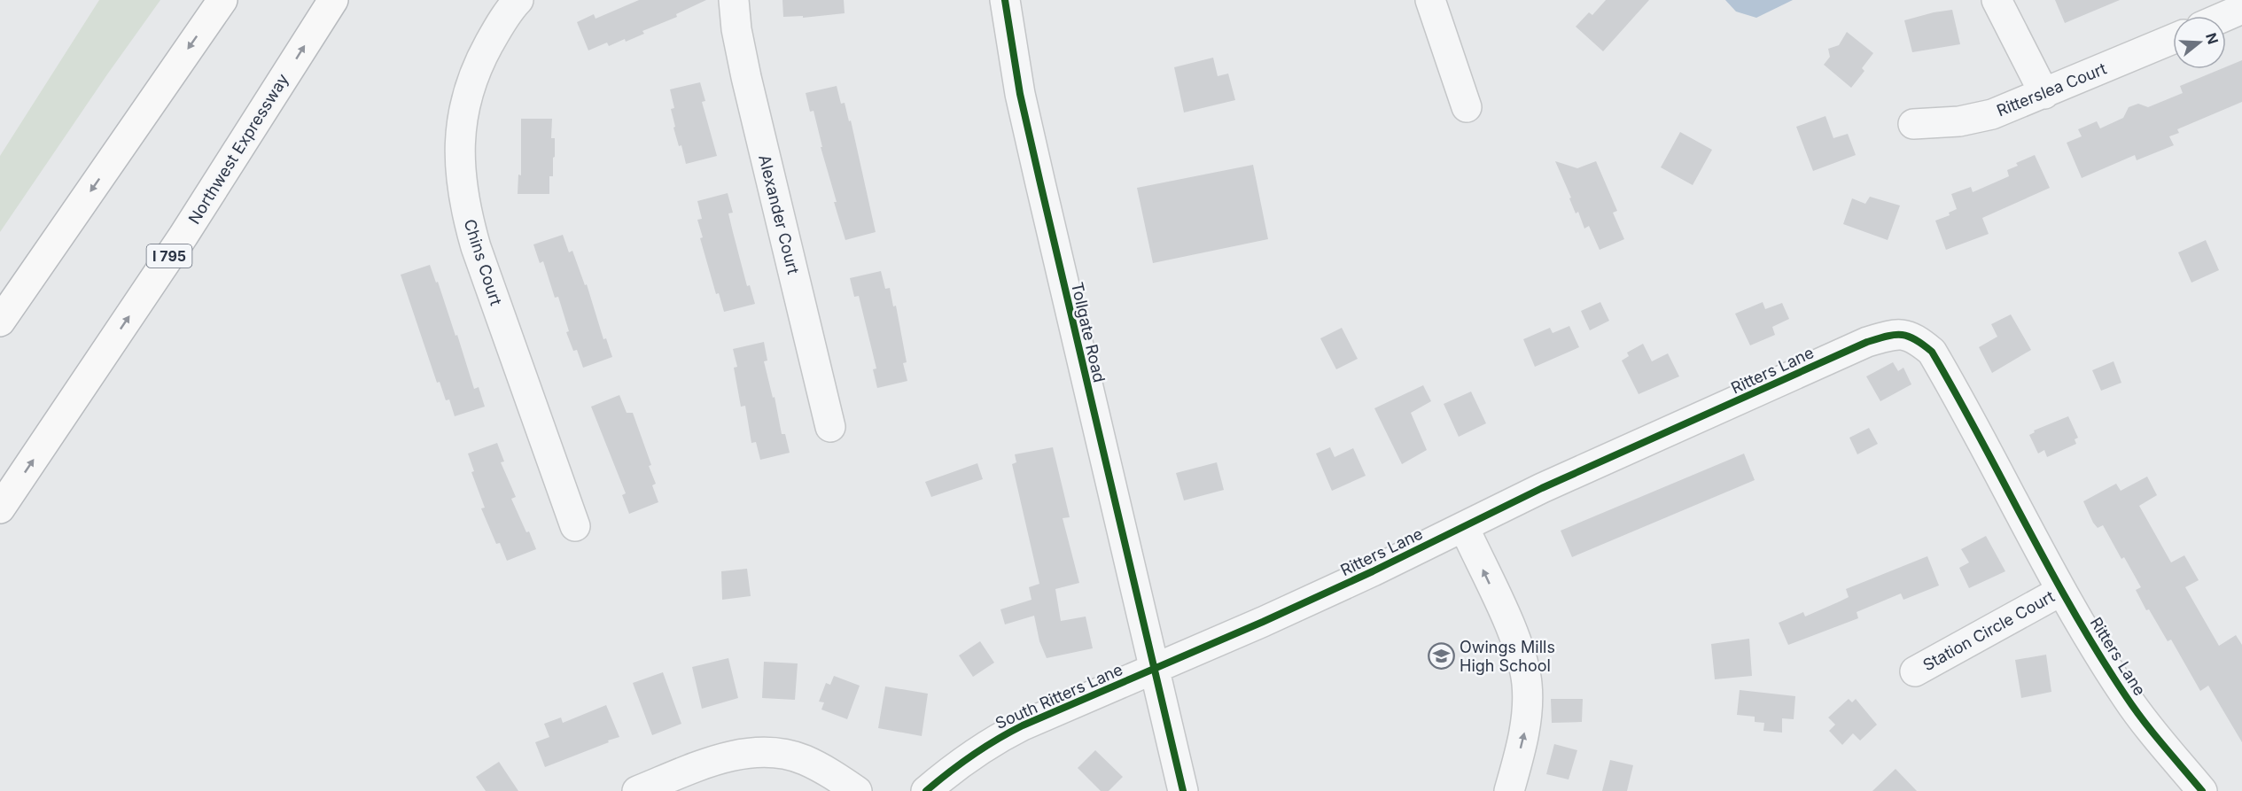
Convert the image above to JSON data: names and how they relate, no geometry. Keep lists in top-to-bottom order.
{
  "streets": {
    "highway": ["Northwest Expressway", "I 795"],
    "street": [
      "Ritterslea Court",
      "Alexander Court",
      "Chins Court",
      "Tollgate Road",
      "Ritters Lane",
      "Station Circle Court",
      "South Ritters Lane"
    ]
  },
  "crossings": [
    ["Tollgate Road", "Ritters Lane"],
    ["Tollgate Road", "South Ritters Lane"],
    ["Ritters Lane", "Station Circle Court"],
    ["Ritters Lane", "South Ritters Lane"]
  ],
  "places": {
    "school or university": ["Owings Mills High School"]
  },
  "north": "right"
}
